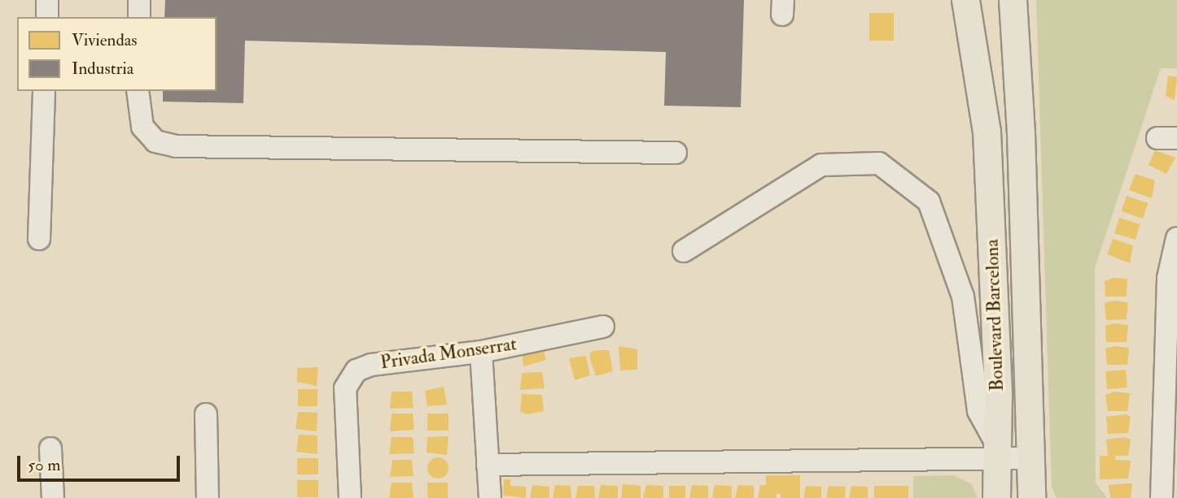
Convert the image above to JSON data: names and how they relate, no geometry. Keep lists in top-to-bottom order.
{
  "streets": {
    "main road": ["Boulevard Barcelona"],
    "street": ["Privada Monserrat"]
  },
  "legend": ["Viviendas", "Industria"],
  "scale_bar": "50 m"
}
